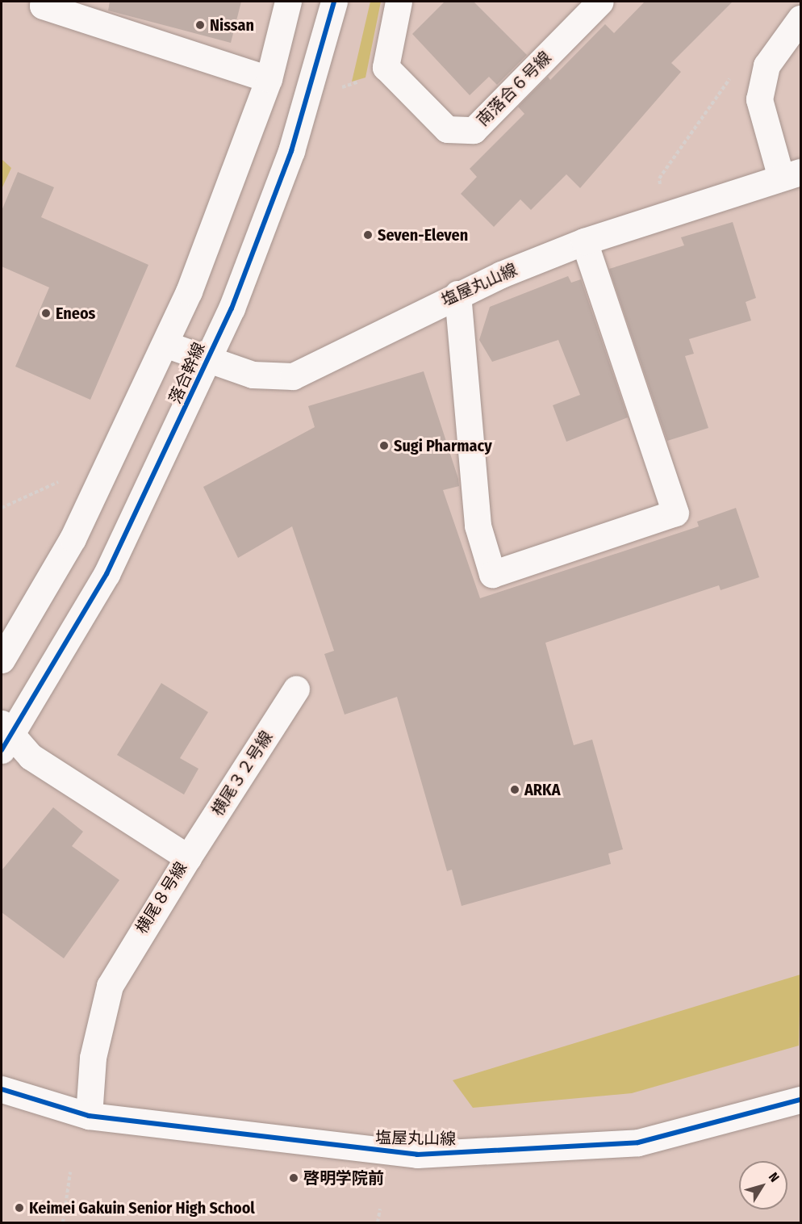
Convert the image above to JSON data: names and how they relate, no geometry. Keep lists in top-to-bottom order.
{
  "streets": {
    "street": [
      "南落合６号線",
      "塩屋丸山線",
      "落合幹線",
      "横尾３２号線",
      "横尾８号線"
    ]
  },
  "crossings": [
    ["塩屋丸山線", "落合幹線"],
    ["塩屋丸山線", "横尾８号線"],
    ["落合幹線", "横尾８号線"],
    ["横尾３２号線", "横尾８号線"]
  ],
  "places": [
    "Nissan",
    "Seven-Eleven",
    "Eneos",
    "Sugi Pharmacy",
    "ARKA",
    "啓明学院前",
    "Keimei Gakuin Senior High School"
  ],
  "north": "top right"
}
